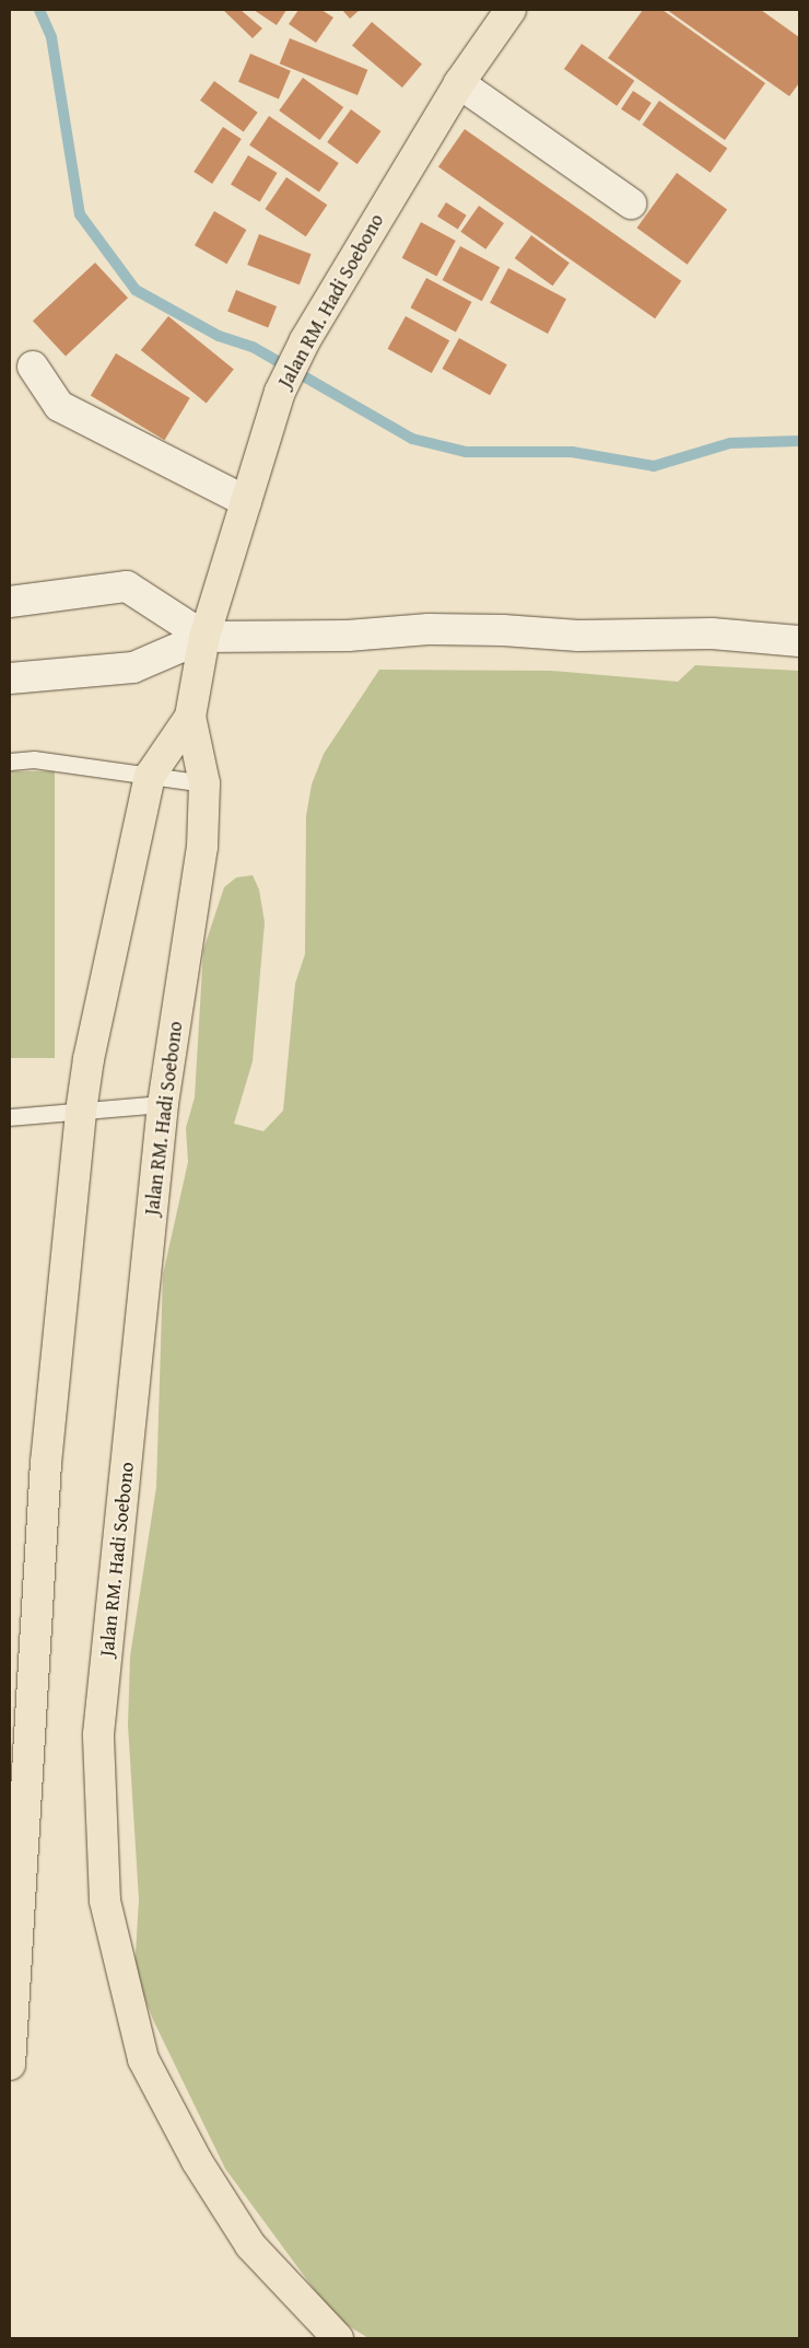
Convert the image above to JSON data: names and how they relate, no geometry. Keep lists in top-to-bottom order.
{
  "streets": {
    "main road": ["Jalan RM. Hadi Soebono"]
  }
}
